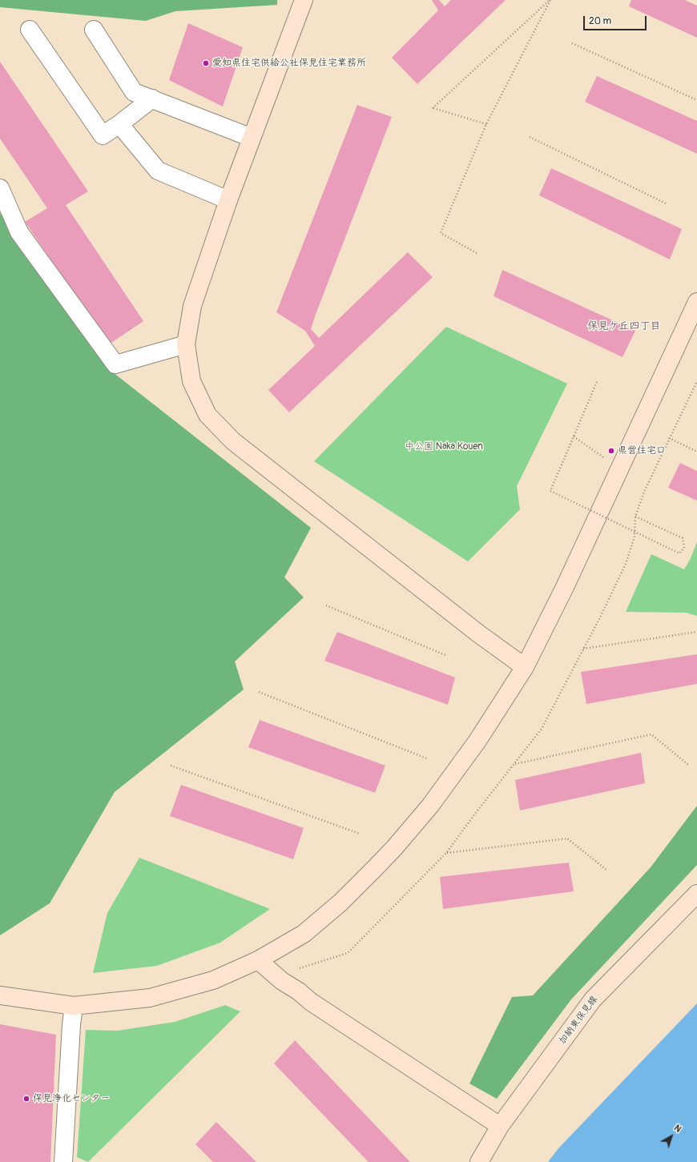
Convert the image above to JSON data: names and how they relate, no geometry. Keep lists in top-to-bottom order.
{
  "streets": {
    "street": ["加納東保見線"]
  },
  "districts": ["保見ケ丘四丁目"],
  "parks": ["中公園 Naka Kouen"],
  "places": ["愛知県住宅供給公社保見住宅業務所", "県営住宅口", "保見浄化センター"],
  "scale_bar": "20 m",
  "north": "top right"
}
